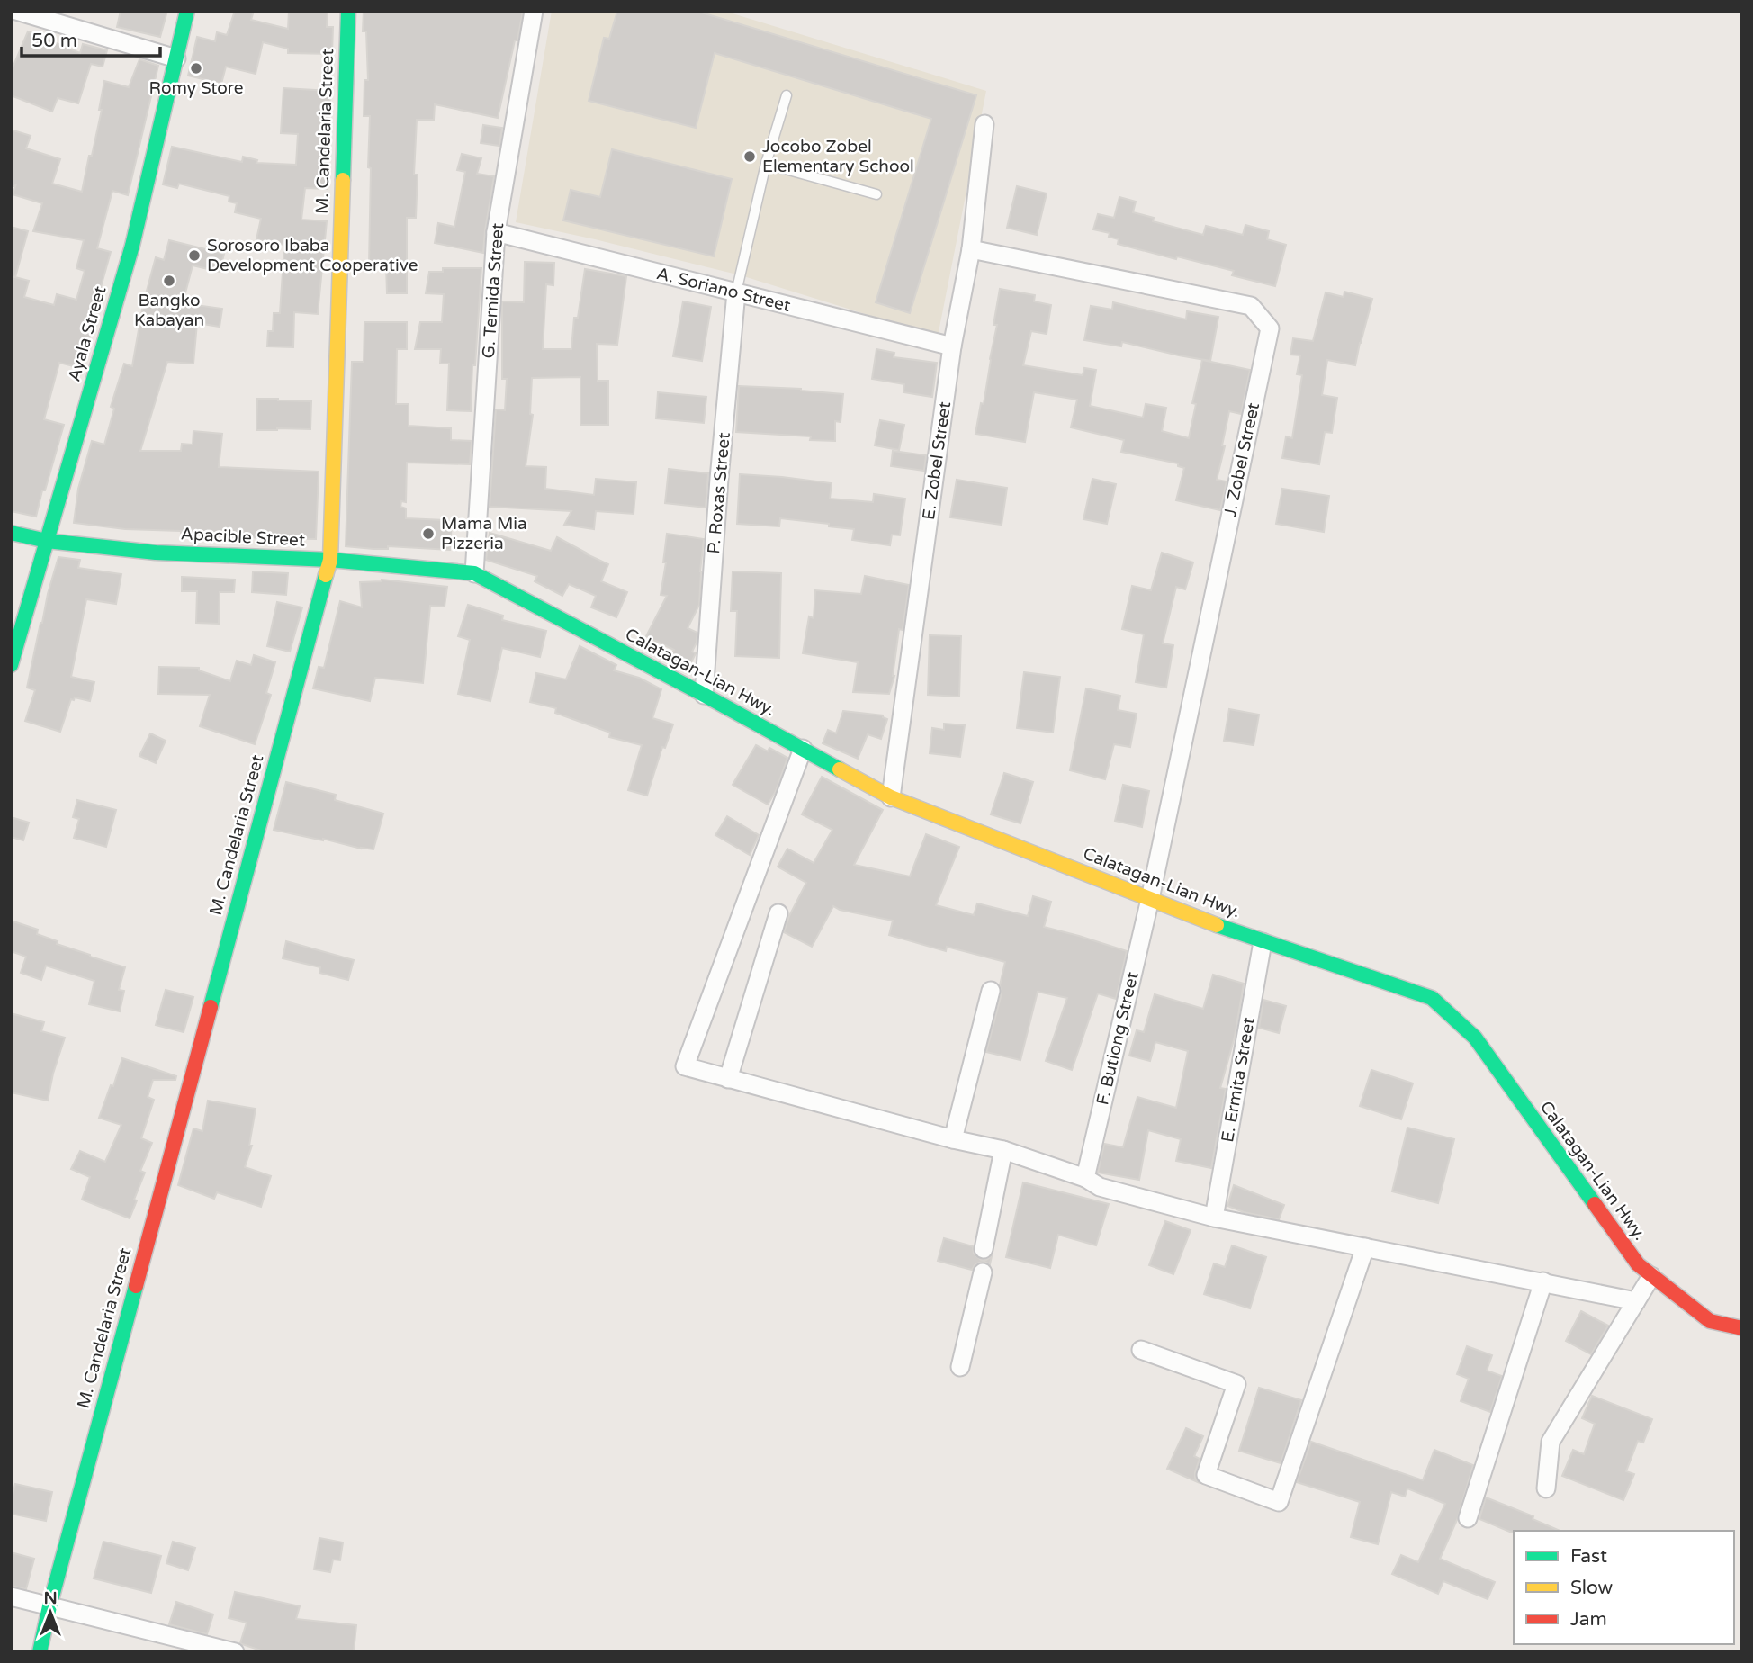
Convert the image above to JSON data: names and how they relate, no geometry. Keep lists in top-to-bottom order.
{
  "streets": {
    "main road": [
      "M. Candelaria Street",
      "Ayala Street",
      "Apacible Street",
      "Calatagan-Lian Hwy."
    ],
    "street": [
      "A. Soriano Street",
      "G. Ternida Street",
      "J. Zobel Street",
      "E. Zobel Street",
      "P. Roxas Street",
      "F. Butiong Street",
      "E. Ermita Street"
    ]
  },
  "crossings": [
    ["M. Candelaria Street", "Apacible Street"],
    ["A. Soriano Street", "G. Ternida Street"],
    ["A. Soriano Street", "E. Zobel Street"],
    ["A. Soriano Street", "P. Roxas Street"],
    ["G. Ternida Street", "Apacible Street"],
    ["G. Ternida Street", "Calatagan-Lian Hwy."],
    ["Ayala Street", "Apacible Street"],
    ["J. Zobel Street", "E. Zobel Street"],
    ["J. Zobel Street", "Calatagan-Lian Hwy."],
    ["J. Zobel Street", "F. Butiong Street"],
    ["E. Zobel Street", "Calatagan-Lian Hwy."],
    ["P. Roxas Street", "Calatagan-Lian Hwy."],
    ["Apacible Street", "Calatagan-Lian Hwy."],
    ["Calatagan-Lian Hwy.", "F. Butiong Street"],
    ["Calatagan-Lian Hwy.", "E. Ermita Street"]
  ],
  "places": [
    "Romy Store",
    "Jocobo Zobel Elementary School",
    "Sorosoro Ibaba Development Cooperative",
    "Bangko Kabayan",
    "Mama Mia Pizzeria"
  ],
  "legend": ["Fast", "Slow", "Jam"],
  "scale_bar": "50 m",
  "north": "top"
}
